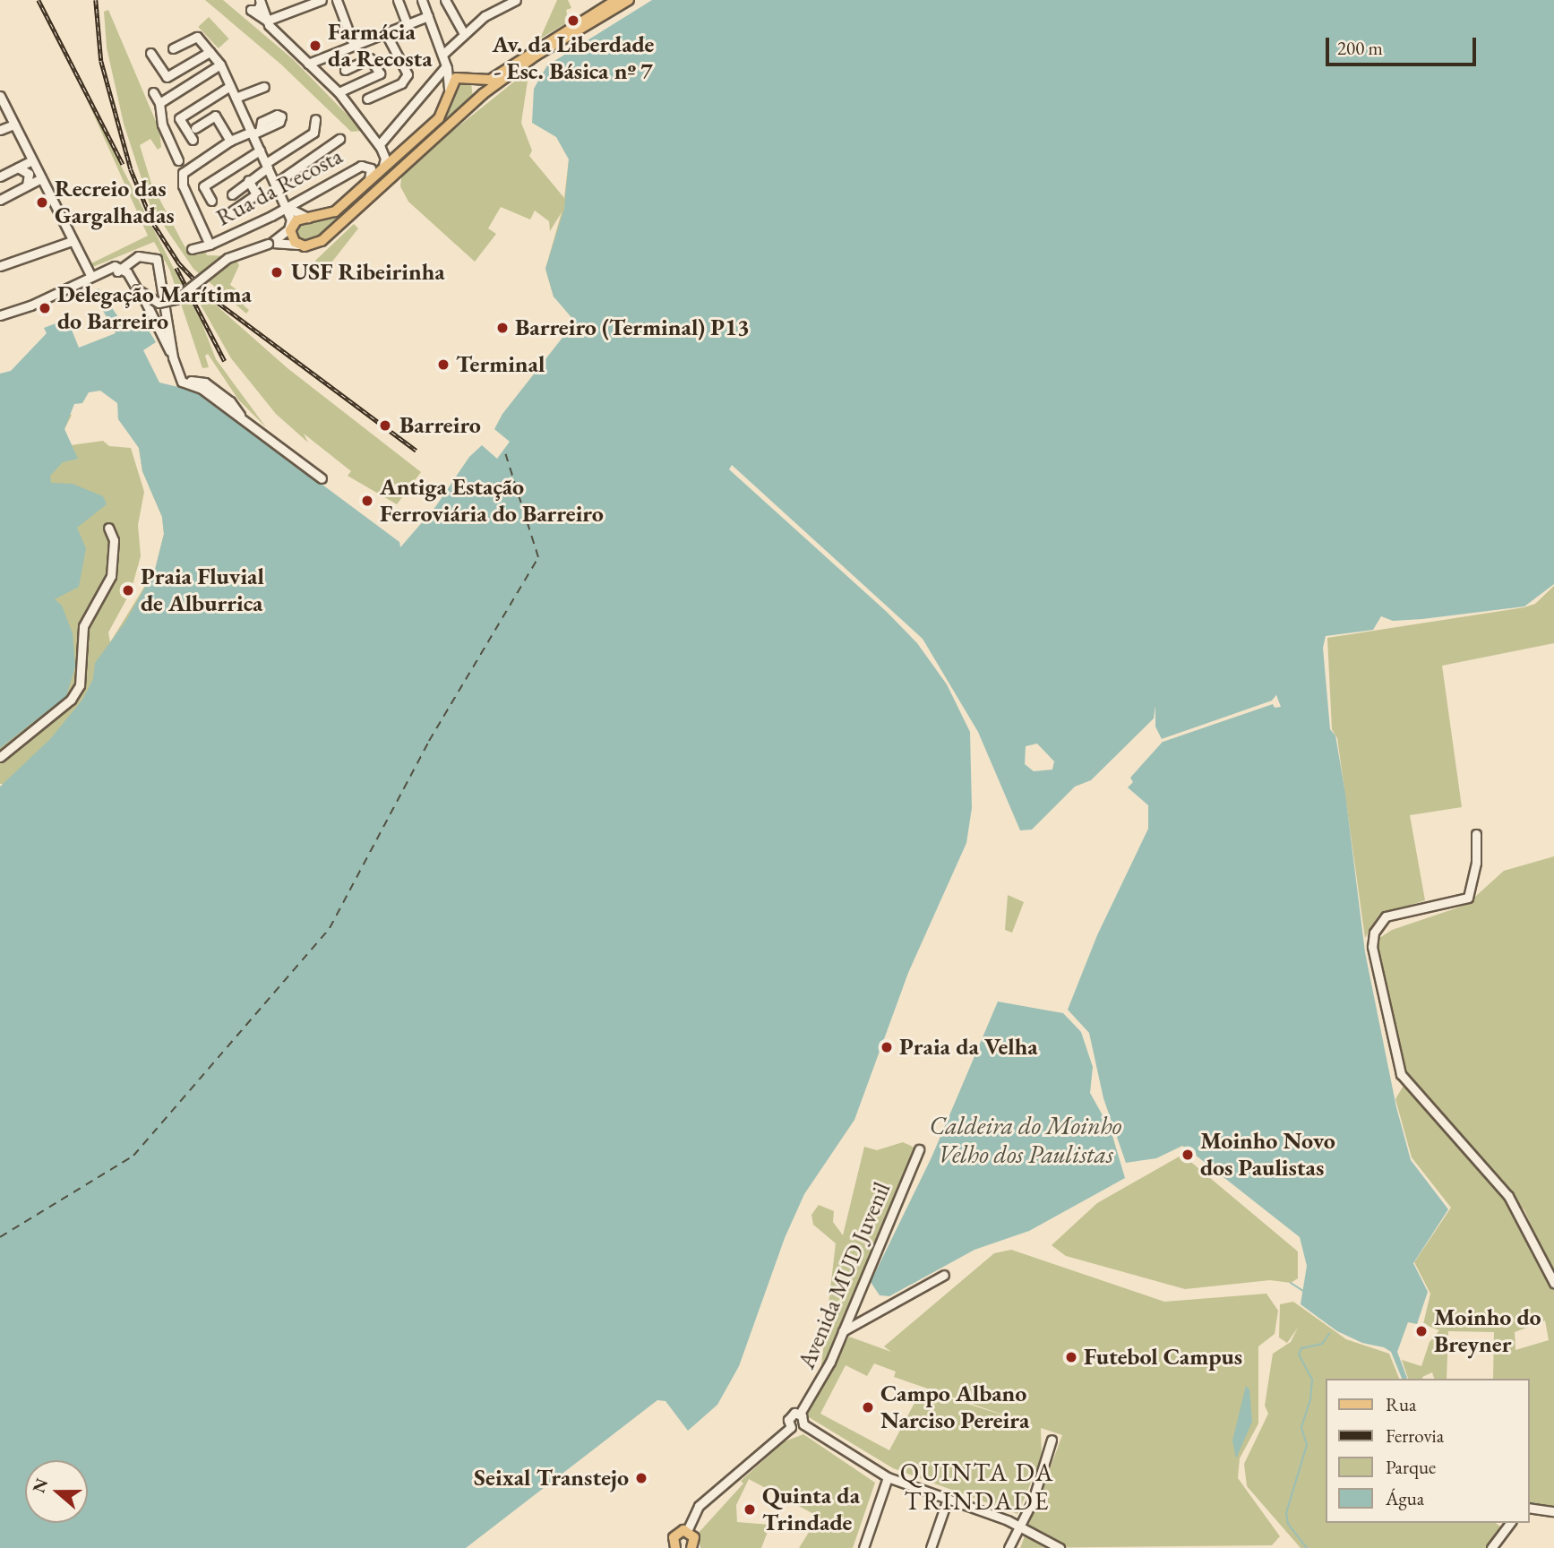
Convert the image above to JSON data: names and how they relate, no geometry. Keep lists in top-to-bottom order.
{
  "streets": {
    "street": ["Rua da Recosta", "Avenida MUD Juvenil"]
  },
  "districts": ["QUINTA DA TRINDADE"],
  "water": ["Caldeira do Moinho Velho dos Paulistas"],
  "places": [
    "Av. da Liberdade - Esc. Básica nº 7",
    "Farmácia da Recosta",
    "Recreio das Gargalhadas",
    "USF Ribeirinha",
    "Delegação Marítima do Barreiro",
    "Barreiro (Terminal) P13",
    "Terminal",
    "Barreiro",
    "Antiga Estação Ferroviária do Barreiro",
    "Praia Fluvial de Alburrica",
    "Praia da Velha",
    "Moinho Novo dos Paulistas",
    "Moinho do Breyner",
    "Futebol Campus",
    "Campo Albano Narciso Pereira",
    "Seixal Transtejo",
    "Quinta da Trindade"
  ],
  "legend": [
    "Rua",
    "Ferrovia",
    "Parque",
    "Água"
  ],
  "scale_bar": "200 m",
  "north": "left"
}
